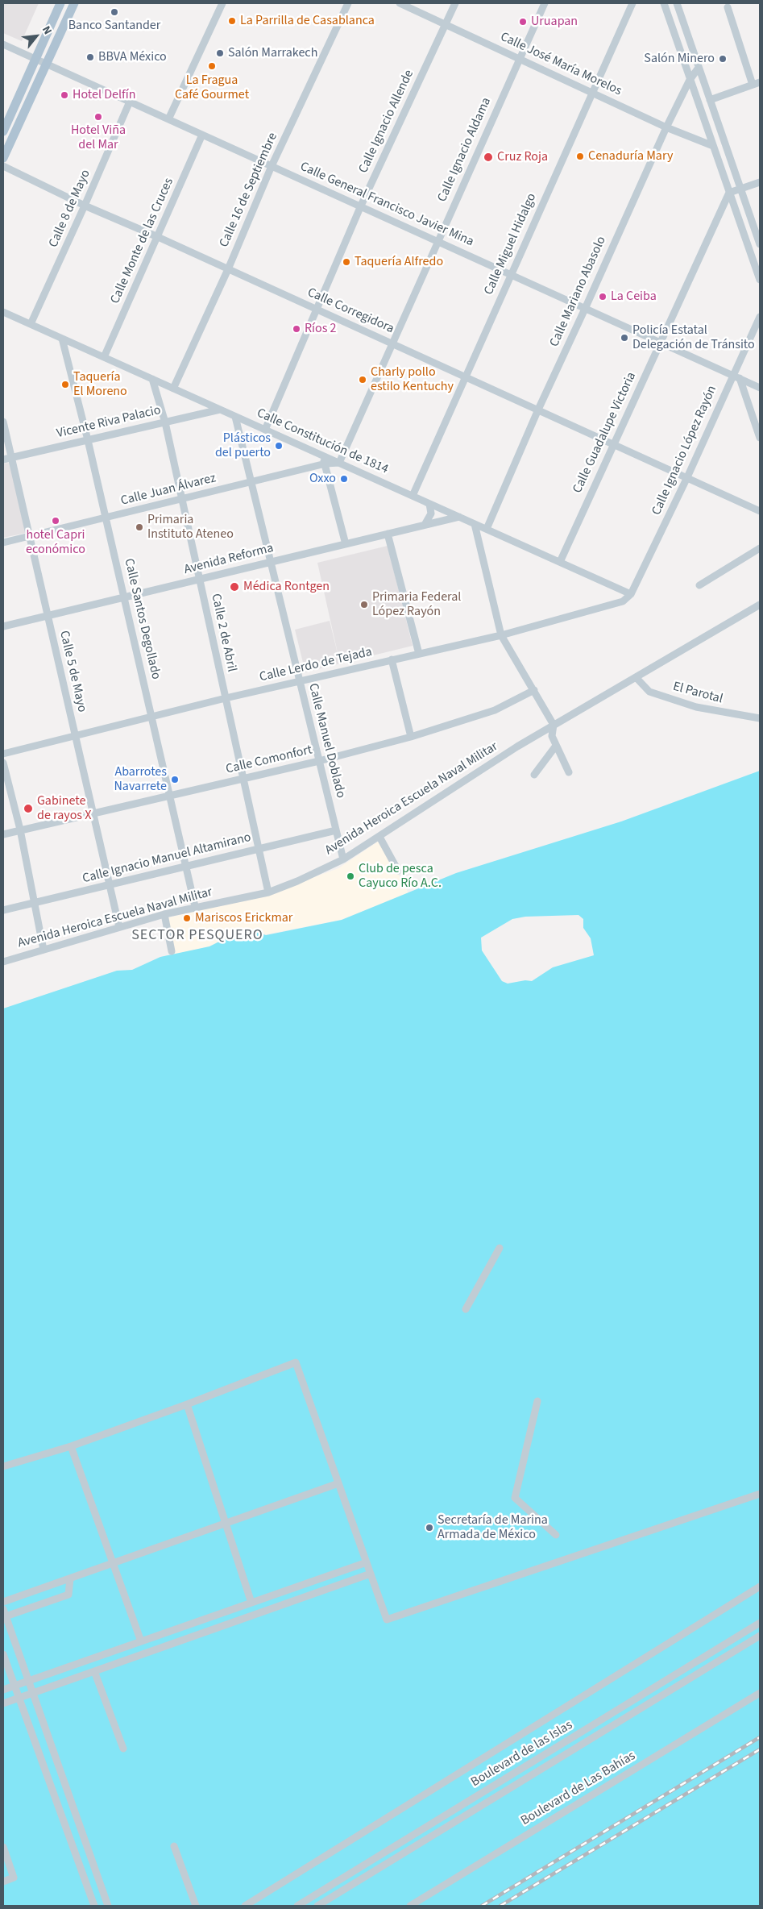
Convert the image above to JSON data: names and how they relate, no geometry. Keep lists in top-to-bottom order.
{
  "streets": {
    "street": [
      "Calle José María Morelos",
      "Calle Ignacio Allende",
      "Calle Ignacio Aldama",
      "Calle 16 de Septiembre",
      "Calle General Francisco Javier Mina",
      "Calle 8 de Mayo",
      "Calle Monte de las Cruces",
      "Calle Miguel Hidalgo",
      "Calle Mariano Abasolo",
      "Calle Corregidora",
      "Vicente Riva Palacio",
      "Calle Guadalupe Victoria",
      "Calle Constitución de 1814",
      "Calle Ignacio López Rayón",
      "Calle Juan Álvarez",
      "Avenida Reforma",
      "Calle Santos Degollado",
      "Calle 2 de Abril",
      "Calle Lerdo de Tejada",
      "Calle 5 de Mayo",
      "El Parotal",
      "Calle Manuel Doblado",
      "Calle Comonfort",
      "Avenida Heroica Escuela Naval Militar",
      "Calle Ignacio Manuel Altamirano",
      "Boulevard de las Islas",
      "Boulevard de Las Bahías"
    ]
  },
  "crossings": [
    ["Calle José María Morelos", "Calle Ignacio Allende"],
    ["Calle José María Morelos", "Calle Ignacio Aldama"],
    ["Calle José María Morelos", "Calle Miguel Hidalgo"],
    ["Calle José María Morelos", "Calle Mariano Abasolo"],
    ["Calle Ignacio Allende", "Calle General Francisco Javier Mina"],
    ["Calle Ignacio Allende", "Calle Corregidora"],
    ["Calle Ignacio Allende", "Calle Constitución de 1814"],
    ["Calle Ignacio Aldama", "Calle General Francisco Javier Mina"],
    ["Calle Ignacio Aldama", "Calle Corregidora"],
    ["Calle Ignacio Aldama", "Calle Constitución de 1814"],
    ["Calle Ignacio Aldama", "Calle Juan Álvarez"],
    ["Calle 16 de Septiembre", "Calle General Francisco Javier Mina"],
    ["Calle 16 de Septiembre", "Calle Corregidora"],
    ["Calle 16 de Septiembre", "Calle Constitución de 1814"],
    ["Calle General Francisco Javier Mina", "Calle 8 de Mayo"],
    ["Calle General Francisco Javier Mina", "Calle Monte de las Cruces"],
    ["Calle General Francisco Javier Mina", "Calle Miguel Hidalgo"],
    ["Calle General Francisco Javier Mina", "Calle Mariano Abasolo"],
    ["Calle General Francisco Javier Mina", "Calle Guadalupe Victoria"],
    ["Calle General Francisco Javier Mina", "Calle Ignacio López Rayón"],
    ["Calle 8 de Mayo", "Calle Corregidora"],
    ["Calle 8 de Mayo", "Calle Constitución de 1814"],
    ["Calle Monte de las Cruces", "Calle Corregidora"],
    ["Calle Monte de las Cruces", "Calle Constitución de 1814"],
    ["Calle Miguel Hidalgo", "Calle Corregidora"],
    ["Calle Miguel Hidalgo", "Calle Constitución de 1814"],
    ["Calle Mariano Abasolo", "Calle Corregidora"],
    ["Calle Mariano Abasolo", "Calle Constitución de 1814"],
    ["Calle Corregidora", "Calle Guadalupe Victoria"],
    ["Calle Corregidora", "Calle Ignacio López Rayón"],
    ["Vicente Riva Palacio", "Calle Constitución de 1814"],
    ["Vicente Riva Palacio", "Calle Santos Degollado"],
    ["Vicente Riva Palacio", "Calle 2 de Abril"],
    ["Vicente Riva Palacio", "Calle 5 de Mayo"],
    ["Calle Guadalupe Victoria", "Calle Constitución de 1814"],
    ["Calle Constitución de 1814", "Calle Ignacio López Rayón"],
    ["Calle Constitución de 1814", "Calle Juan Álvarez"],
    ["Calle Constitución de 1814", "Avenida Reforma"],
    ["Calle Constitución de 1814", "Calle Santos Degollado"],
    ["Calle Constitución de 1814", "Calle 2 de Abril"],
    ["Calle Constitución de 1814", "Calle Lerdo de Tejada"],
    ["Calle Constitución de 1814", "Calle Manuel Doblado"],
    ["Calle Ignacio López Rayón", "Calle Lerdo de Tejada"],
    ["Calle Juan Álvarez", "Calle Santos Degollado"],
    ["Calle Juan Álvarez", "Calle 2 de Abril"],
    ["Calle Juan Álvarez", "Calle 5 de Mayo"],
    ["Calle Juan Álvarez", "Calle Manuel Doblado"],
    ["Avenida Reforma", "Calle Santos Degollado"],
    ["Avenida Reforma", "Calle 2 de Abril"],
    ["Avenida Reforma", "Calle 5 de Mayo"],
    ["Avenida Reforma", "Calle Manuel Doblado"],
    ["Calle Santos Degollado", "Calle Lerdo de Tejada"],
    ["Calle Santos Degollado", "Calle Comonfort"],
    ["Calle Santos Degollado", "Avenida Heroica Escuela Naval Militar"],
    ["Calle Santos Degollado", "Calle Ignacio Manuel Altamirano"],
    ["Calle 2 de Abril", "Calle Lerdo de Tejada"],
    ["Calle 2 de Abril", "Calle Comonfort"],
    ["Calle 2 de Abril", "Avenida Heroica Escuela Naval Militar"],
    ["Calle 2 de Abril", "Calle Ignacio Manuel Altamirano"],
    ["Calle Lerdo de Tejada", "Calle 5 de Mayo"],
    ["Calle Lerdo de Tejada", "Calle Manuel Doblado"],
    ["Calle 5 de Mayo", "Calle Comonfort"],
    ["Calle 5 de Mayo", "Avenida Heroica Escuela Naval Militar"],
    ["Calle 5 de Mayo", "Calle Ignacio Manuel Altamirano"],
    ["El Parotal", "Avenida Heroica Escuela Naval Militar"],
    ["Calle Manuel Doblado", "Calle Comonfort"],
    ["Calle Manuel Doblado", "Avenida Heroica Escuela Naval Militar"],
    ["Calle Manuel Doblado", "Calle Ignacio Manuel Altamirano"]
  ],
  "districts": ["SECTOR PESQUERO"],
  "places": [
    "Banco Santander",
    "La Parrilla de Casablanca",
    "Uruapan",
    "Salón Marrakech",
    "BBVA México",
    "Salón Minero",
    "La Fragua Café Gourmet",
    "Hotel Delfín",
    "Hotel Viña del Mar",
    "Cenaduría Mary",
    "Cruz Roja",
    "Taquería Alfredo",
    "La Ceiba",
    "Ríos 2",
    "Policía Estatal Delegación de Tránsito",
    "Charly pollo estilo Kentuchy",
    "Taquería El Moreno",
    "Plásticos del puerto",
    "Oxxo",
    "hotel Capri económico",
    "Primaria Instituto Ateneo",
    "Médica Rontgen",
    "Primaria Federal López Rayón",
    "Abarrotes Navarrete",
    "Gabinete de rayos X",
    "Club de pesca Cayuco Río A.C.",
    "Mariscos Erickmar",
    "Secretaría de Marina Armada de México"
  ],
  "north": "top right"
}
